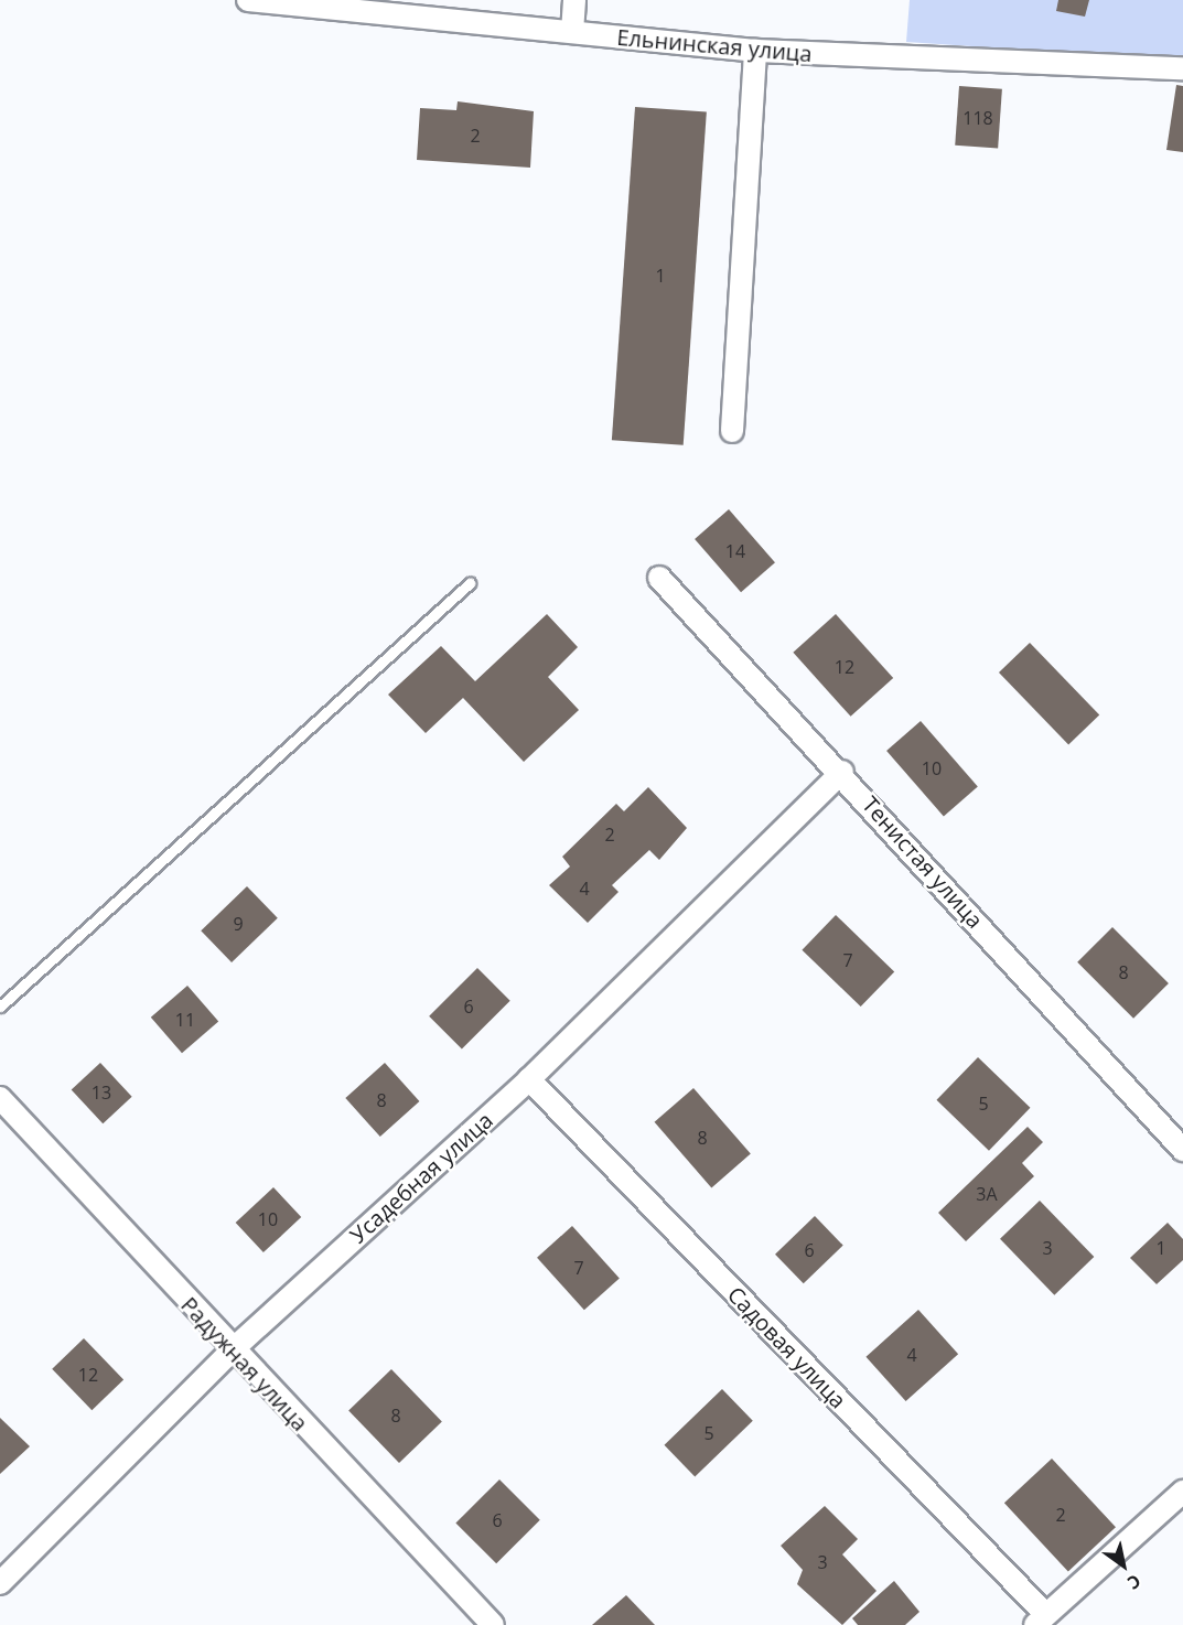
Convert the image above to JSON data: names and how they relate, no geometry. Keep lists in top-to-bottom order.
{
  "streets": {
    "street": [
      "Ельнинская улица",
      "Тенистая улица",
      "Усадебная улица",
      "Садовая улица",
      "Радужная улица"
    ]
  },
  "crossings": [
    ["Тенистая улица", "Усадебная улица"],
    ["Усадебная улица", "Садовая улица"],
    ["Усадебная улица", "Радужная улица"]
  ],
  "house_numbers": [
    "118",
    "2",
    "1",
    "14",
    "12",
    "10",
    "2",
    "4",
    "9",
    "7",
    "8",
    "6",
    "11",
    "13",
    "8",
    "5",
    "8",
    "3А",
    "10",
    "3",
    "1",
    "6",
    "7",
    "4",
    "12",
    "8",
    "5",
    "2",
    "6",
    "3"
  ],
  "north": "bottom right"
}
